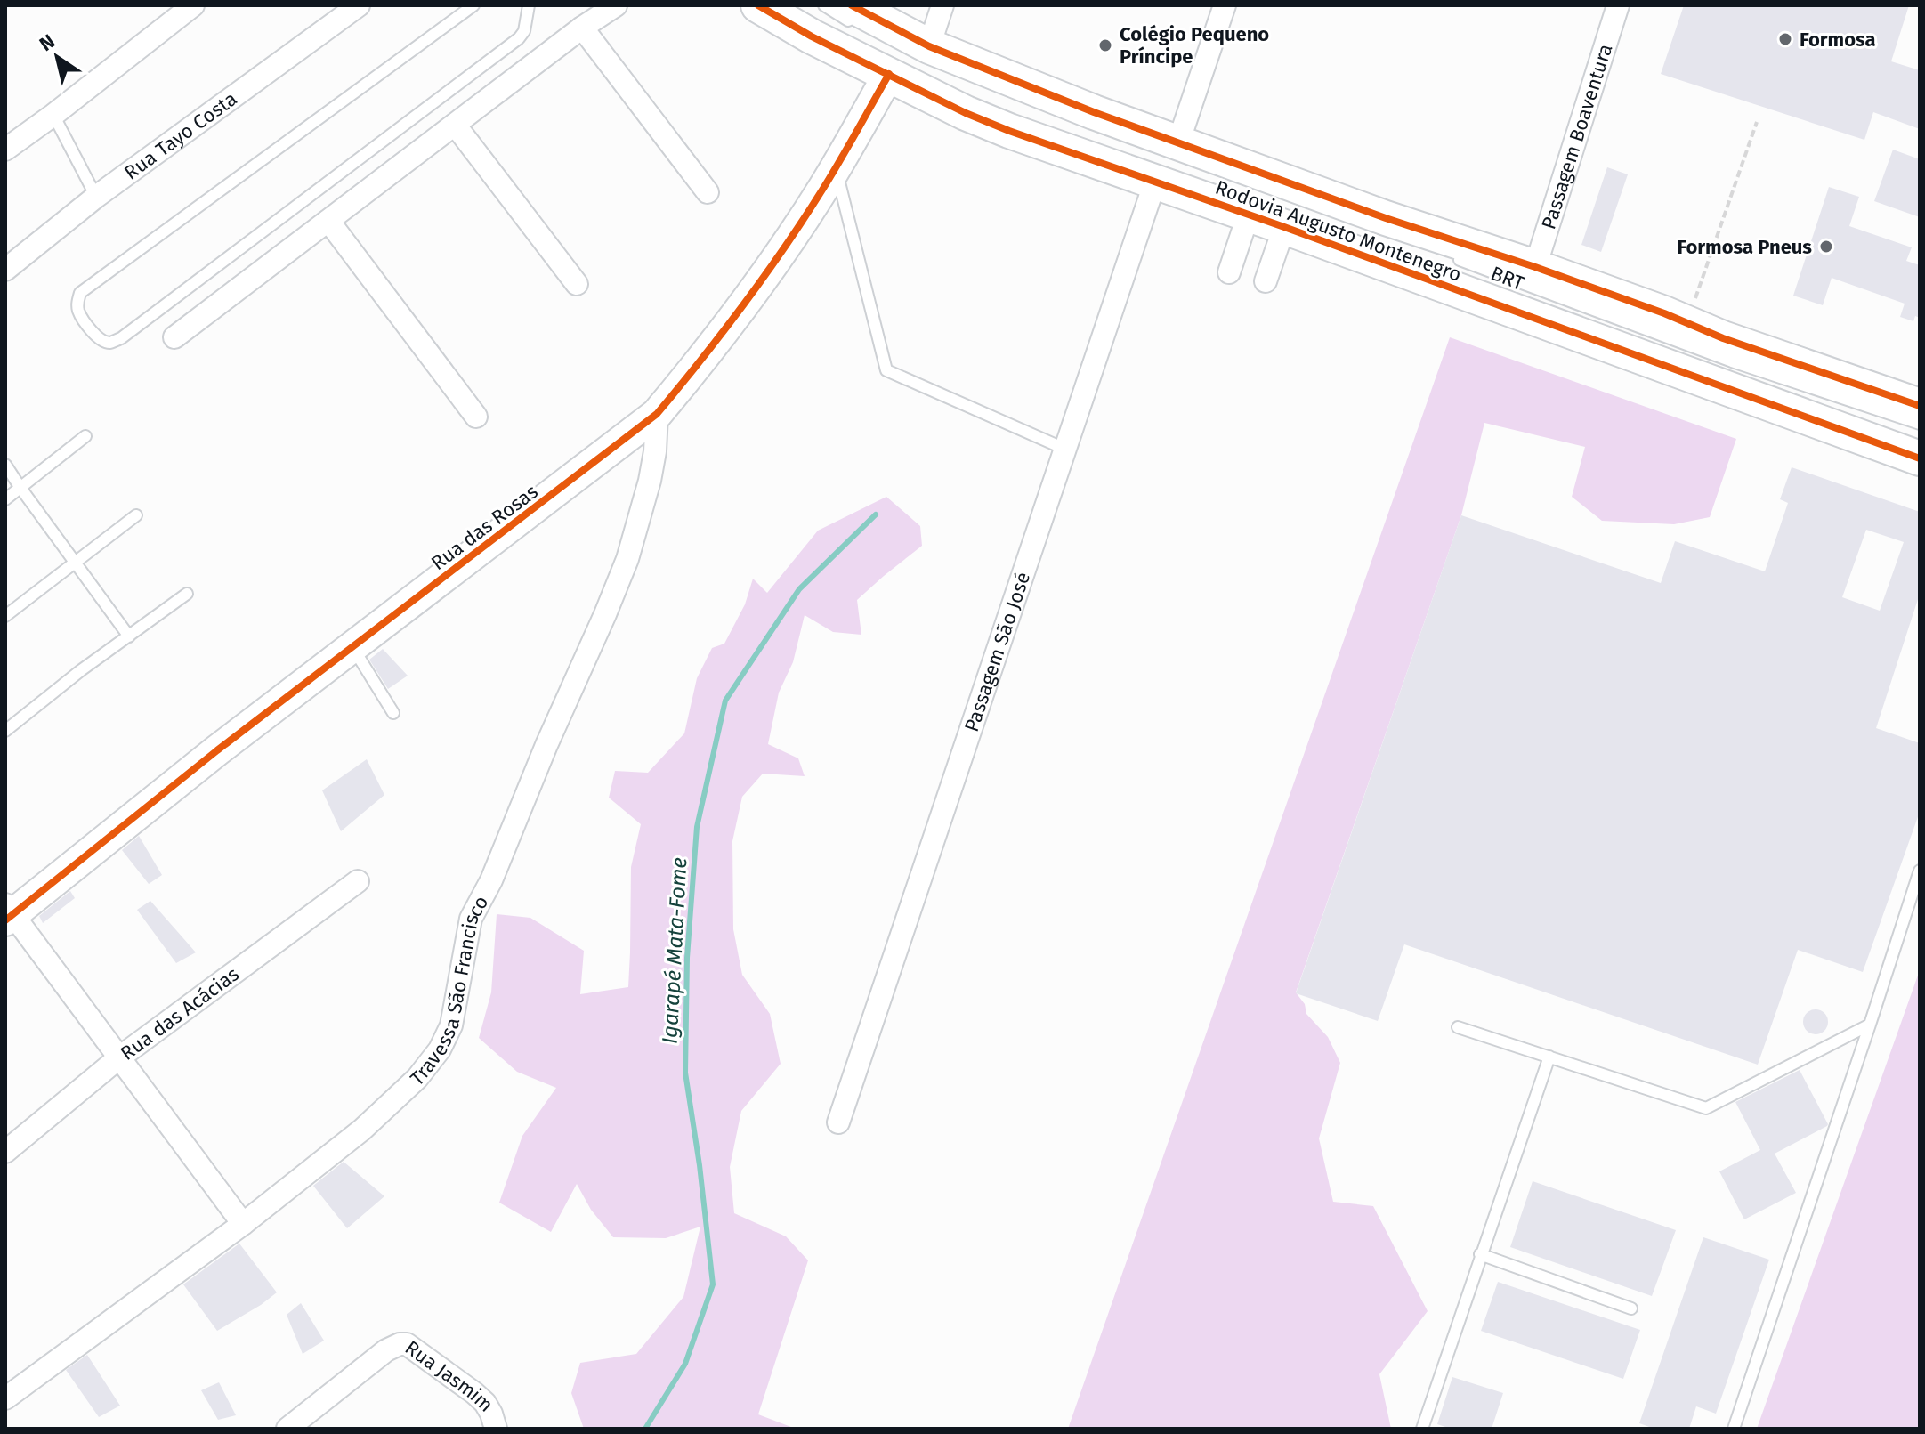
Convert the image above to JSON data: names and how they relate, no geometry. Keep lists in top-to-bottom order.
{
  "streets": {
    "main road": ["Rodovia Augusto Montenegro"],
    "street": [
      "Rua Tayo Costa",
      "Passagem Boaventura",
      "Rua das Rosas",
      "Passagem São José",
      "Travessa São Francisco",
      "Rua das Acácias",
      "Rua Jasmim"
    ],
    "lane": ["BRT"]
  },
  "crossings": [
    ["Passagem Boaventura", "Rodovia Augusto Montenegro"],
    ["Rodovia Augusto Montenegro", "Rua das Rosas"],
    ["Rodovia Augusto Montenegro", "Passagem São José"],
    ["Rua das Rosas", "Travessa São Francisco"]
  ],
  "water": ["Igarapé Mata-Fome"],
  "places": ["Formosa", "Colégio Pequeno Príncipe", "Formosa Pneus"],
  "north": "top left"
}
